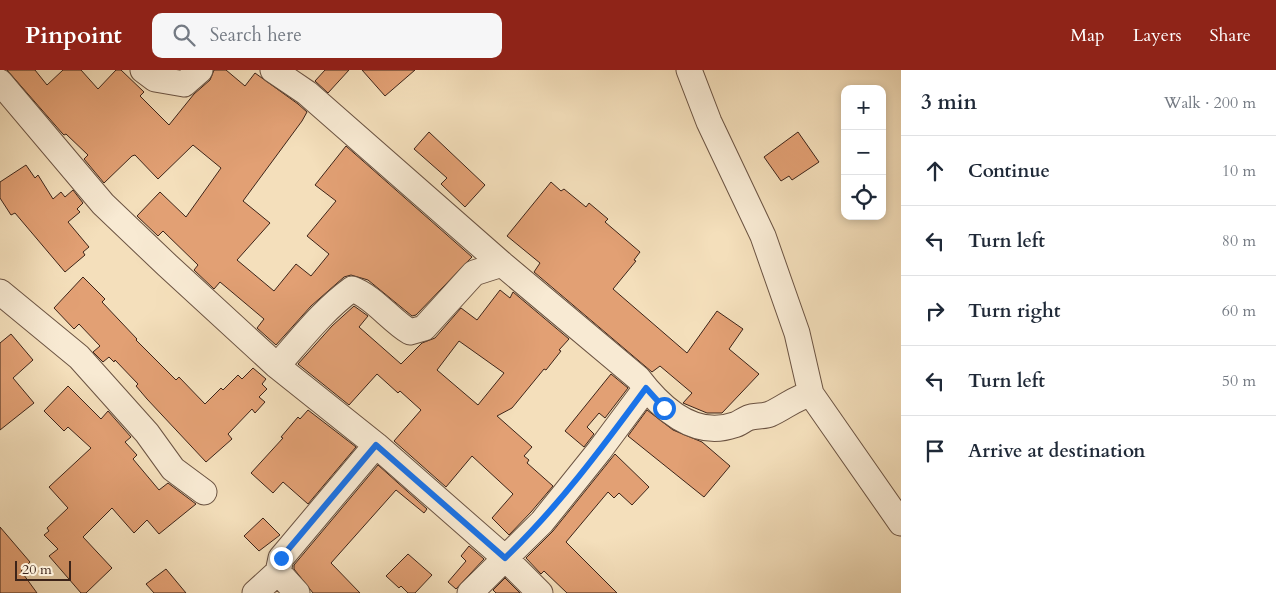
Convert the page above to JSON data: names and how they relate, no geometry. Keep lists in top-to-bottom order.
{
  "scale_bar": "20 m",
  "page": {
    "header": "Pinpoint",
    "search": "Search here",
    "nav": ["Map", "Layers", "Share"],
    "heading": ["3 min", "Walk · 200 m"],
    "map_buttons": ["+", "−"],
    "list": [
      ["Continue", "10 m"],
      ["Turn left", "80 m"],
      ["Turn right", "60 m"],
      ["Turn left", "50 m"],
      "Arrive at destination"
    ],
    "scale": "20 m"
  }
}
